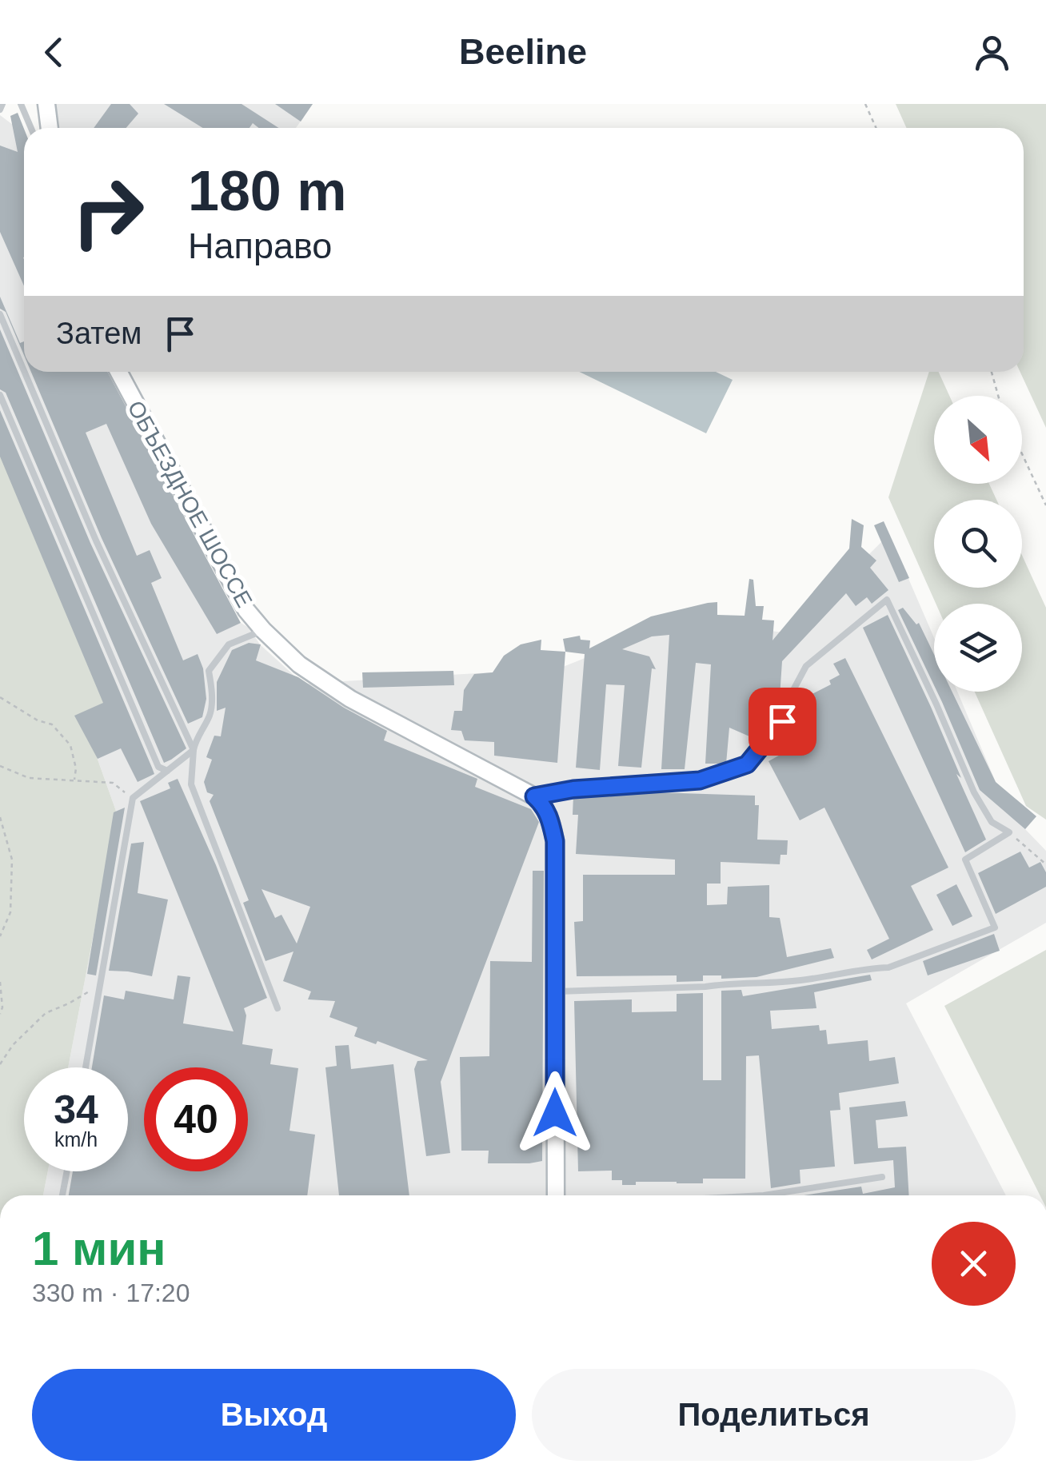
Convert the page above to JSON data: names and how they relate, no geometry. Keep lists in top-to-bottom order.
{
  "streets": {
    "street": ["ОБЪЕЗДНОЕ ШОССЕ"]
  },
  "north": "bottom right",
  "page": {
    "header": "Beeline",
    "turn": ["180 m", "Направо"],
    "then": "Затем",
    "speed": "34 km/h",
    "limit": "40",
    "heading": ["1 мин", "330 m · 17:20"],
    "buttons": ["Выход", "Поделиться"]
  }
}
